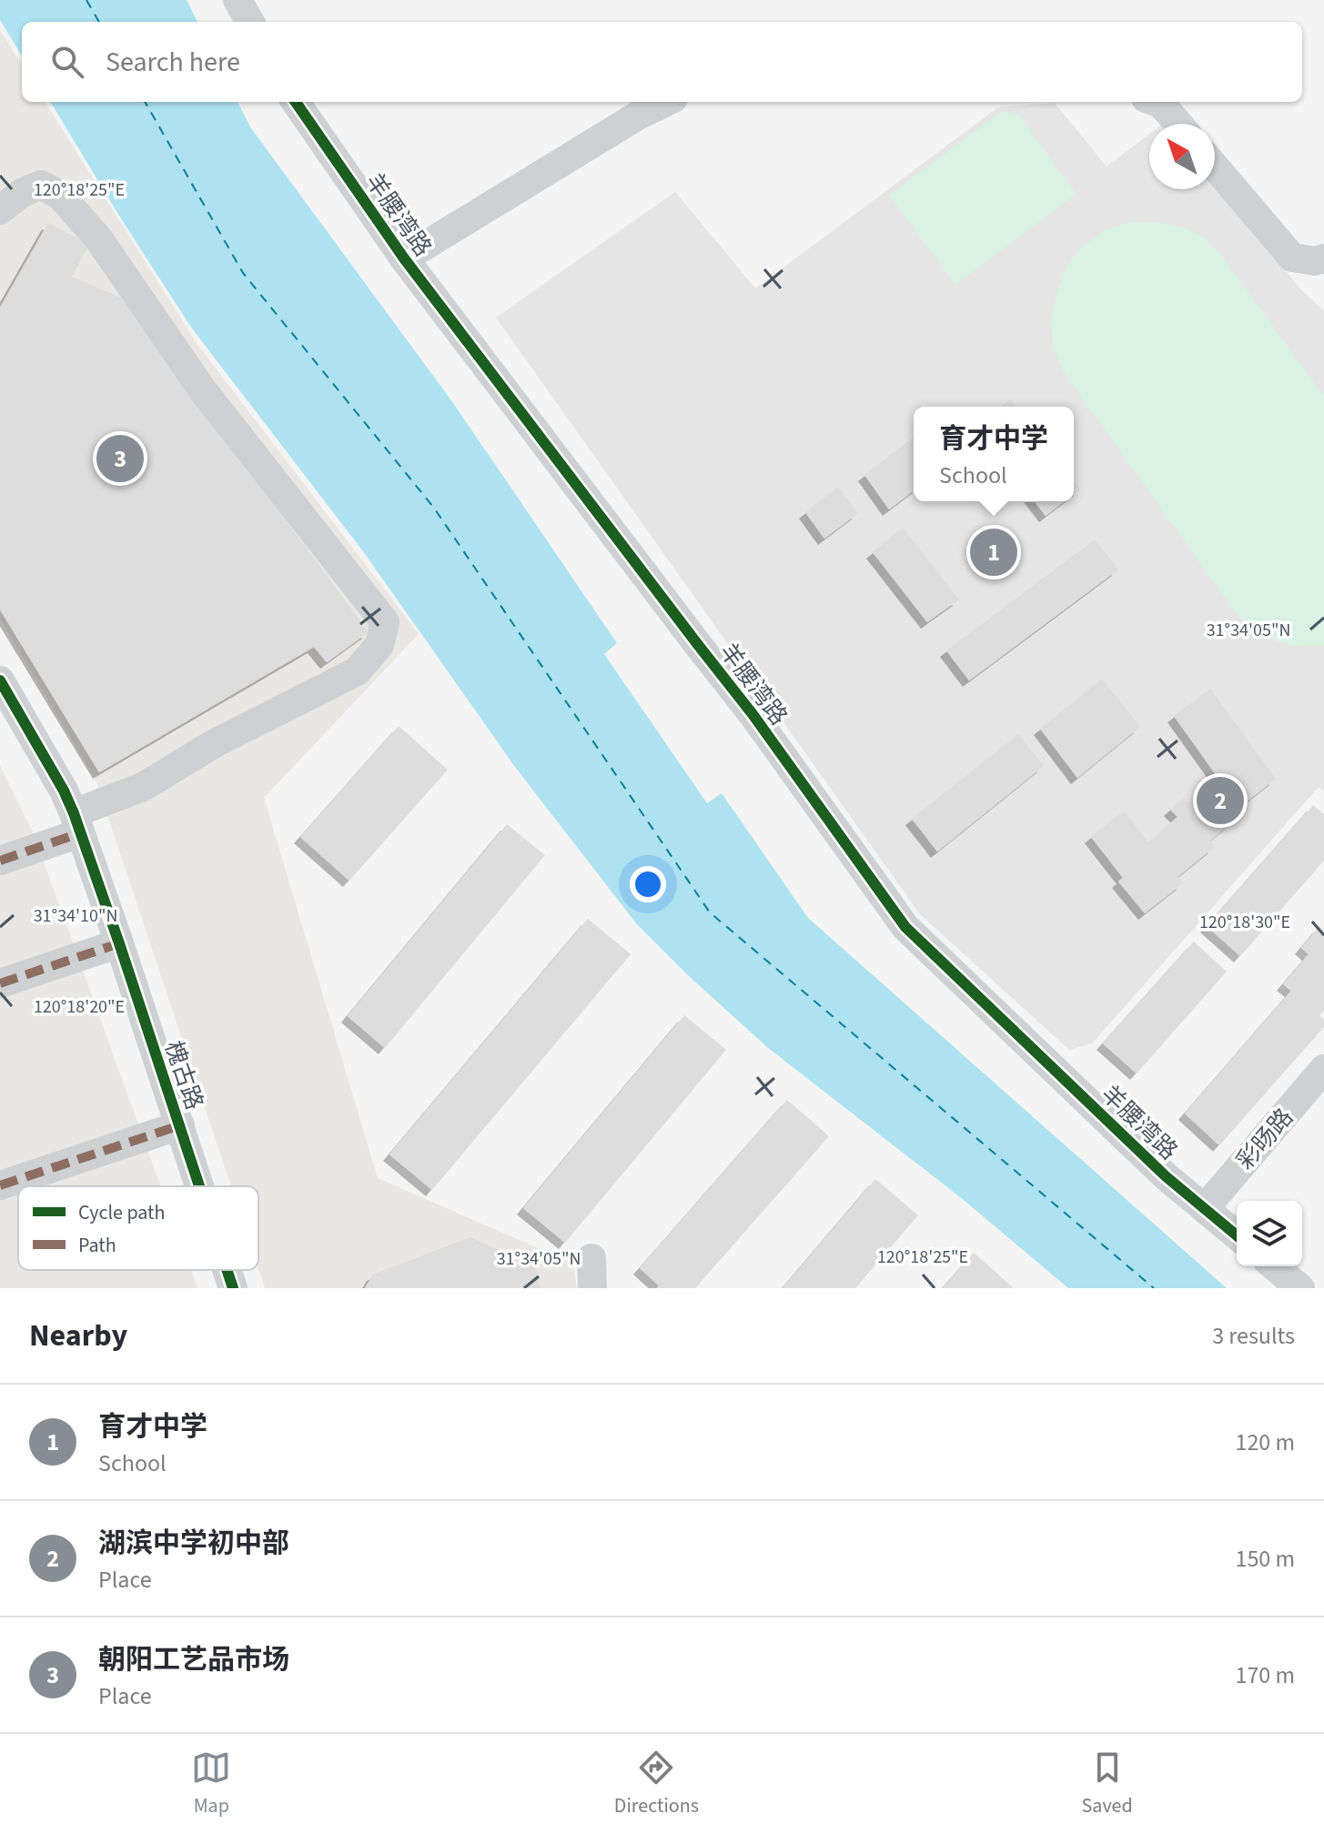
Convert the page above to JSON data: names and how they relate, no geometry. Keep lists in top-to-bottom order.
{
  "streets": {
    "street": ["羊腰湾路", "槐古路", "彩旸路"]
  },
  "crossings": [
    ["羊腰湾路", "彩旸路"]
  ],
  "legend": ["Cycle path", "Path"],
  "north": "top left",
  "page": {
    "search": "Search here",
    "popup": ["育才中学", "School"],
    "pins": ["3", "1", "2"],
    "heading": ["Nearby", "3 results"],
    "list": [
      {
        "mark": "1",
        "name": "育才中学",
        "note": "School",
        "value": "120 m"
      },
      {
        "mark": "2",
        "name": "湖滨中学初中部",
        "note": "Place",
        "value": "150 m"
      },
      {
        "mark": "3",
        "name": "朝阳工艺品市场",
        "note": "Place",
        "value": "170 m"
      }
    ],
    "nav": ["Map", "Directions", "Saved"]
  },
  "coordinates": [
    "120°18'25\"E",
    "31°34'05\"N",
    "31°34'10\"N",
    "120°18'30\"E",
    "120°18'20\"E"
  ]
}
